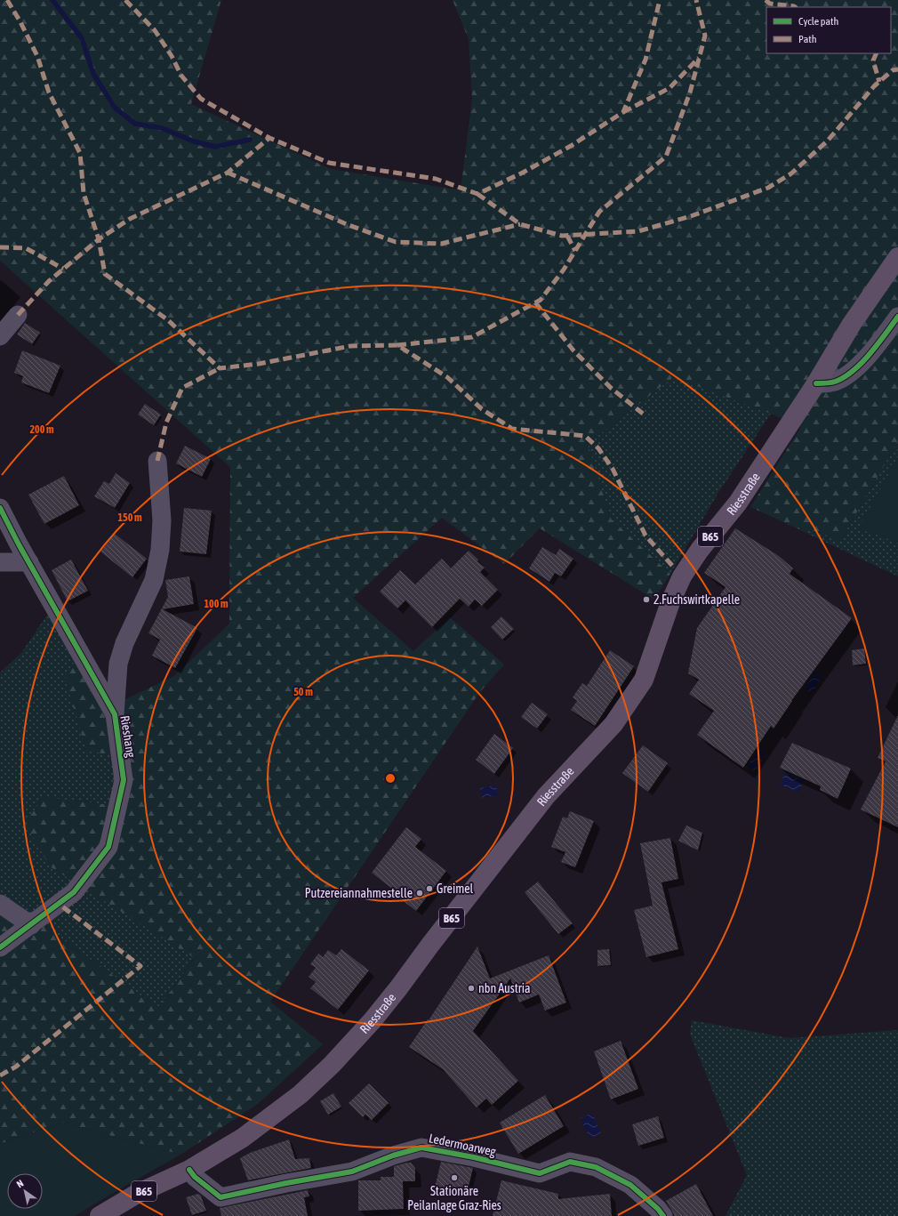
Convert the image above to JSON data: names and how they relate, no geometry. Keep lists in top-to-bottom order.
{
  "streets": {
    "main road": ["Riesstraße", "B65"],
    "street": ["Rieshang", "Ledermoarweg"]
  },
  "crossings": [
    ["Riesstraße", "Ledermoarweg"]
  ],
  "places": [
    "2.Fuchswirtkapelle",
    "Greimel",
    "Putzereiannahmestelle",
    "nbn Austria",
    "Stationäre Peilanlage Graz-Ries"
  ],
  "legend": ["Cycle path", "Path"],
  "north": "top left",
  "rings": [
    "200 m",
    "150 m",
    "100 m",
    "50 m"
  ]
}
